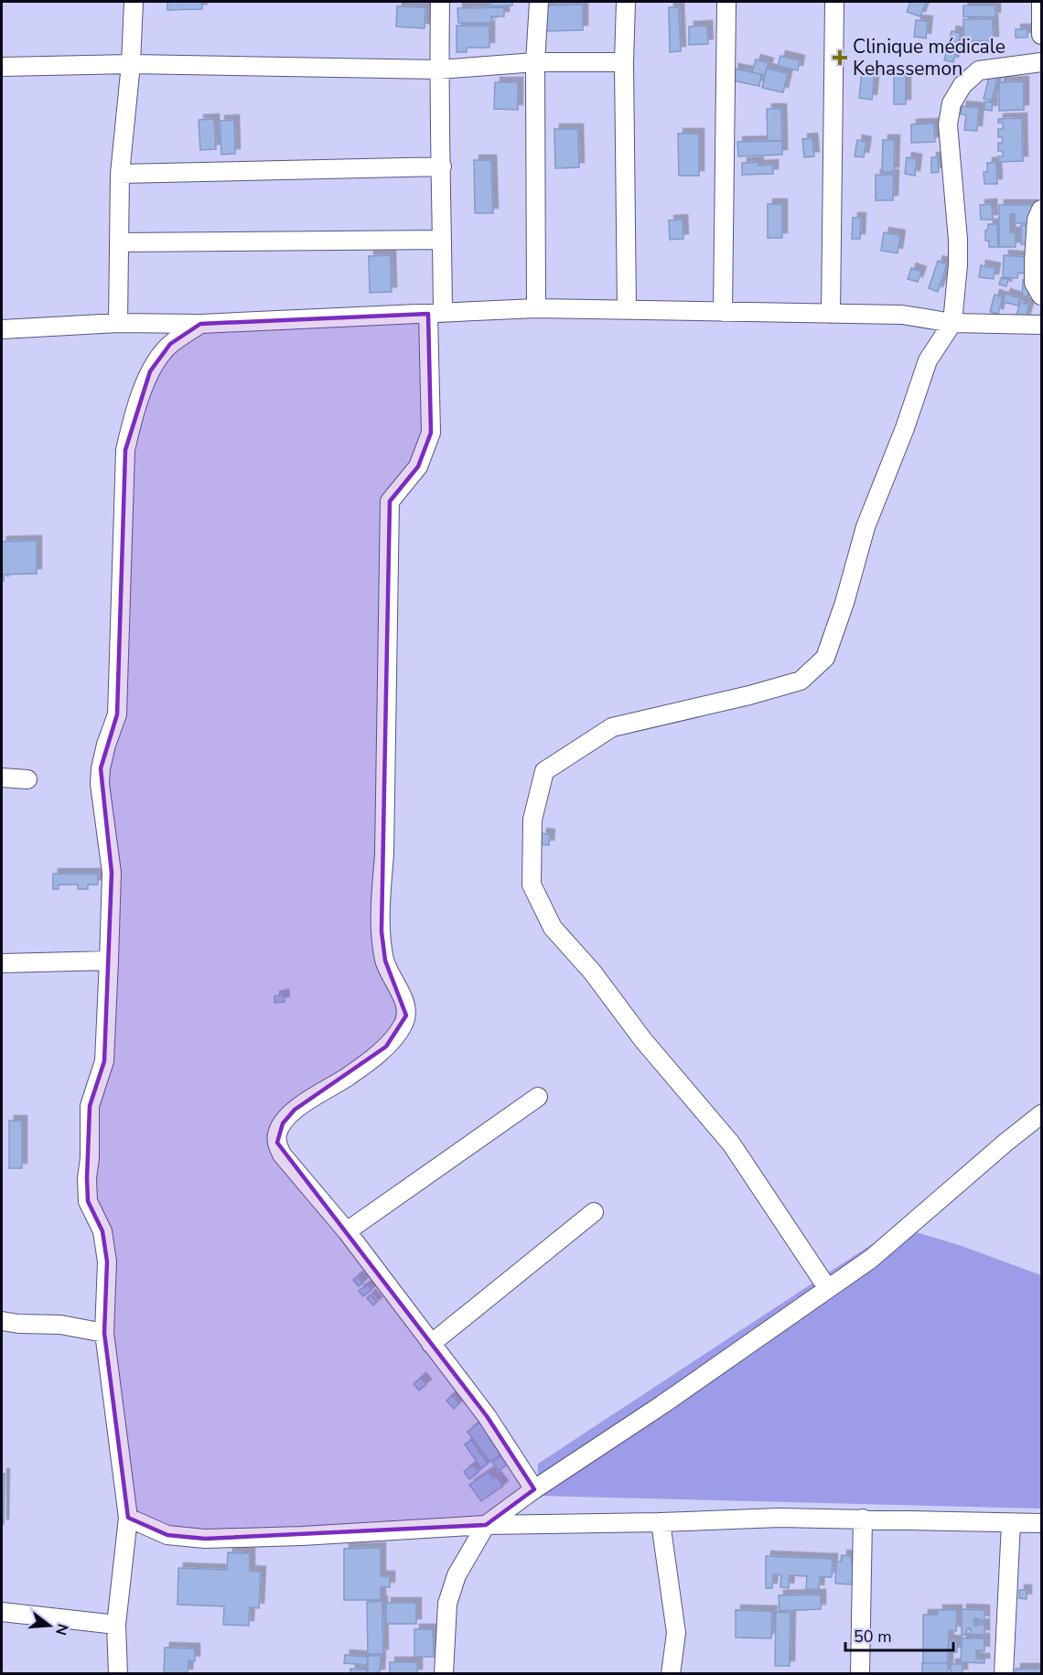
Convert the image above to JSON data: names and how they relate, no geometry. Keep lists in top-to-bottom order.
{
  "places": {
    "health": ["Clinique médicale Kehassemon"]
  },
  "scale_bar": "50 m",
  "north": "right"
}
